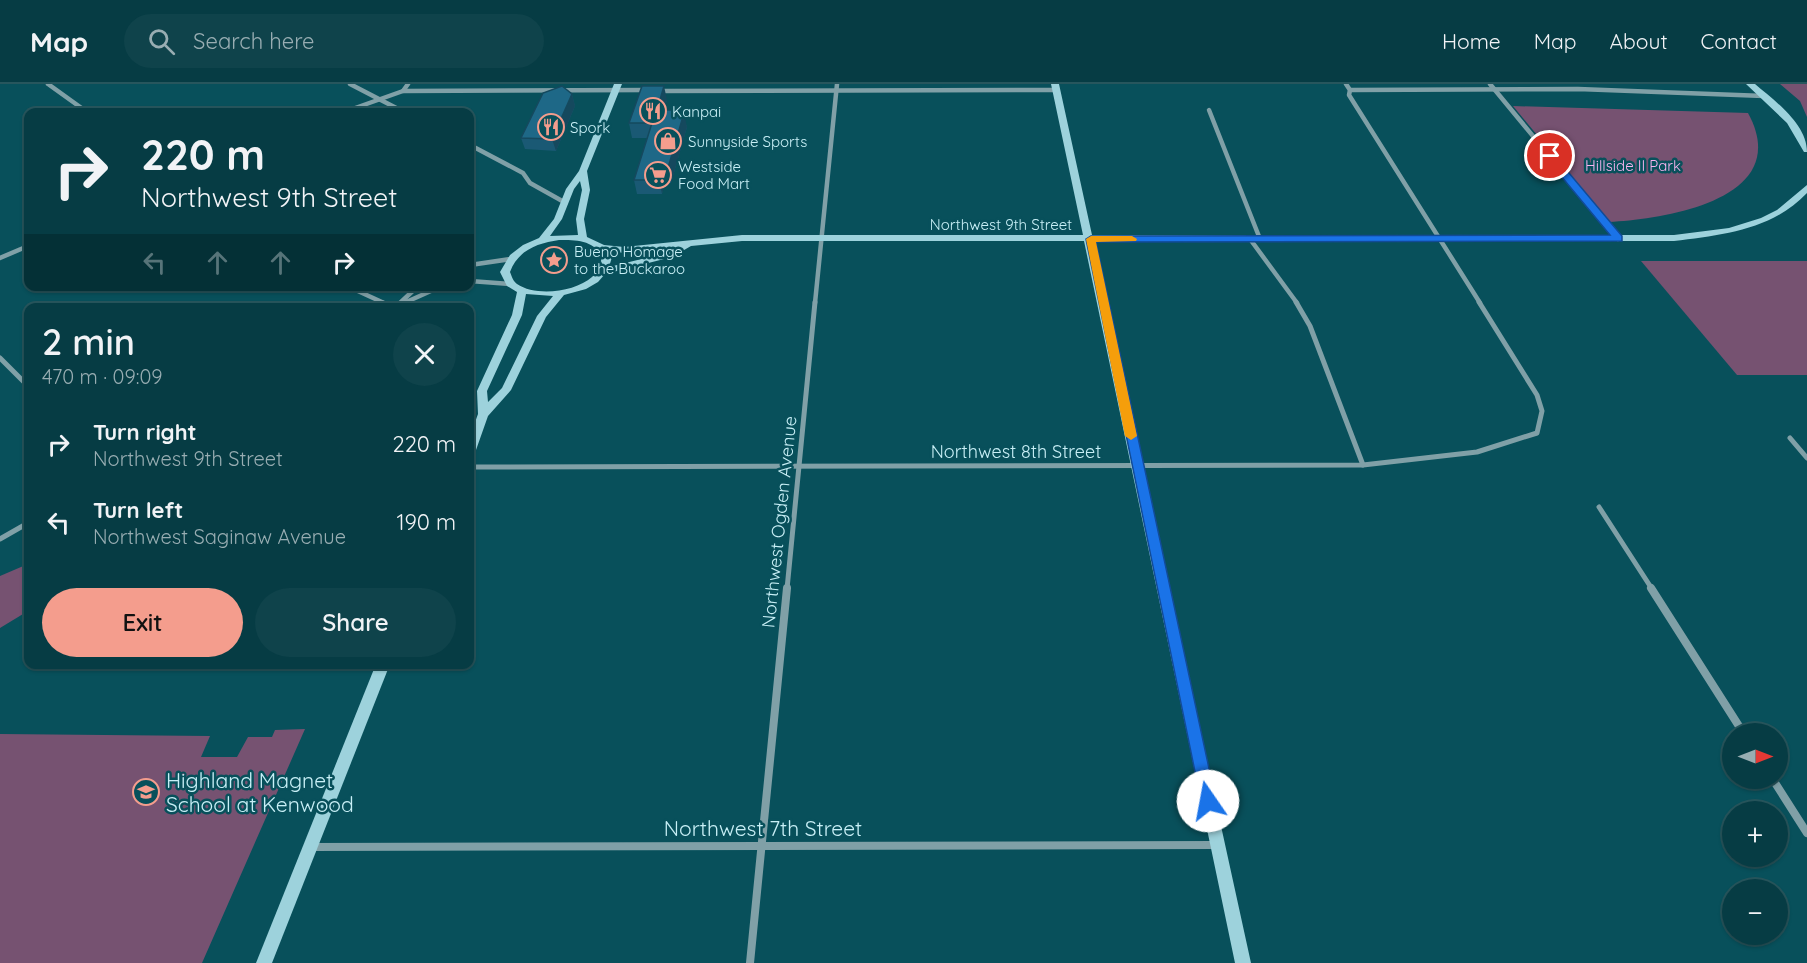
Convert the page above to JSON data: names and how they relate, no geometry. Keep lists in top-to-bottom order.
{
  "streets": {
    "street": [
      "Northwest 9th Street",
      "Northwest 8th Street",
      "Northwest Ogden Avenue",
      "Northwest 7th Street"
    ]
  },
  "crossings": [
    ["Northwest 9th Street", "Northwest 8th Street"],
    ["Northwest 9th Street", "Northwest Ogden Avenue"],
    ["Northwest 8th Street", "Northwest Ogden Avenue"],
    ["Northwest Ogden Avenue", "Northwest 7th Street"]
  ],
  "parks": ["Hillside II Park"],
  "places": {
    "restaurant": ["Kanpai", "Spork"],
    "shop": ["Sunnyside Sports"],
    "supermarket": ["Westside Food Mart"],
    "place": ["Bueno Homage to the Buckaroo"],
    "school or university": ["Highland Magnet School at Kenwood"]
  },
  "north": "right",
  "page": {
    "header": "Map",
    "search": "Search here",
    "nav": [
      "Home",
      "Map",
      "About",
      "Contact"
    ],
    "turn": ["220 m", "Northwest 9th Street"],
    "heading": ["2 min", "470 m · 09:09"],
    "list": [
      {
        "name": "Turn right",
        "note": "Northwest 9th Street",
        "value": "220 m"
      },
      {
        "name": "Turn left",
        "note": "Northwest Saginaw Avenue",
        "value": "190 m"
      }
    ],
    "buttons": ["Exit", "Share"],
    "map_buttons": ["+", "−"]
  }
}
